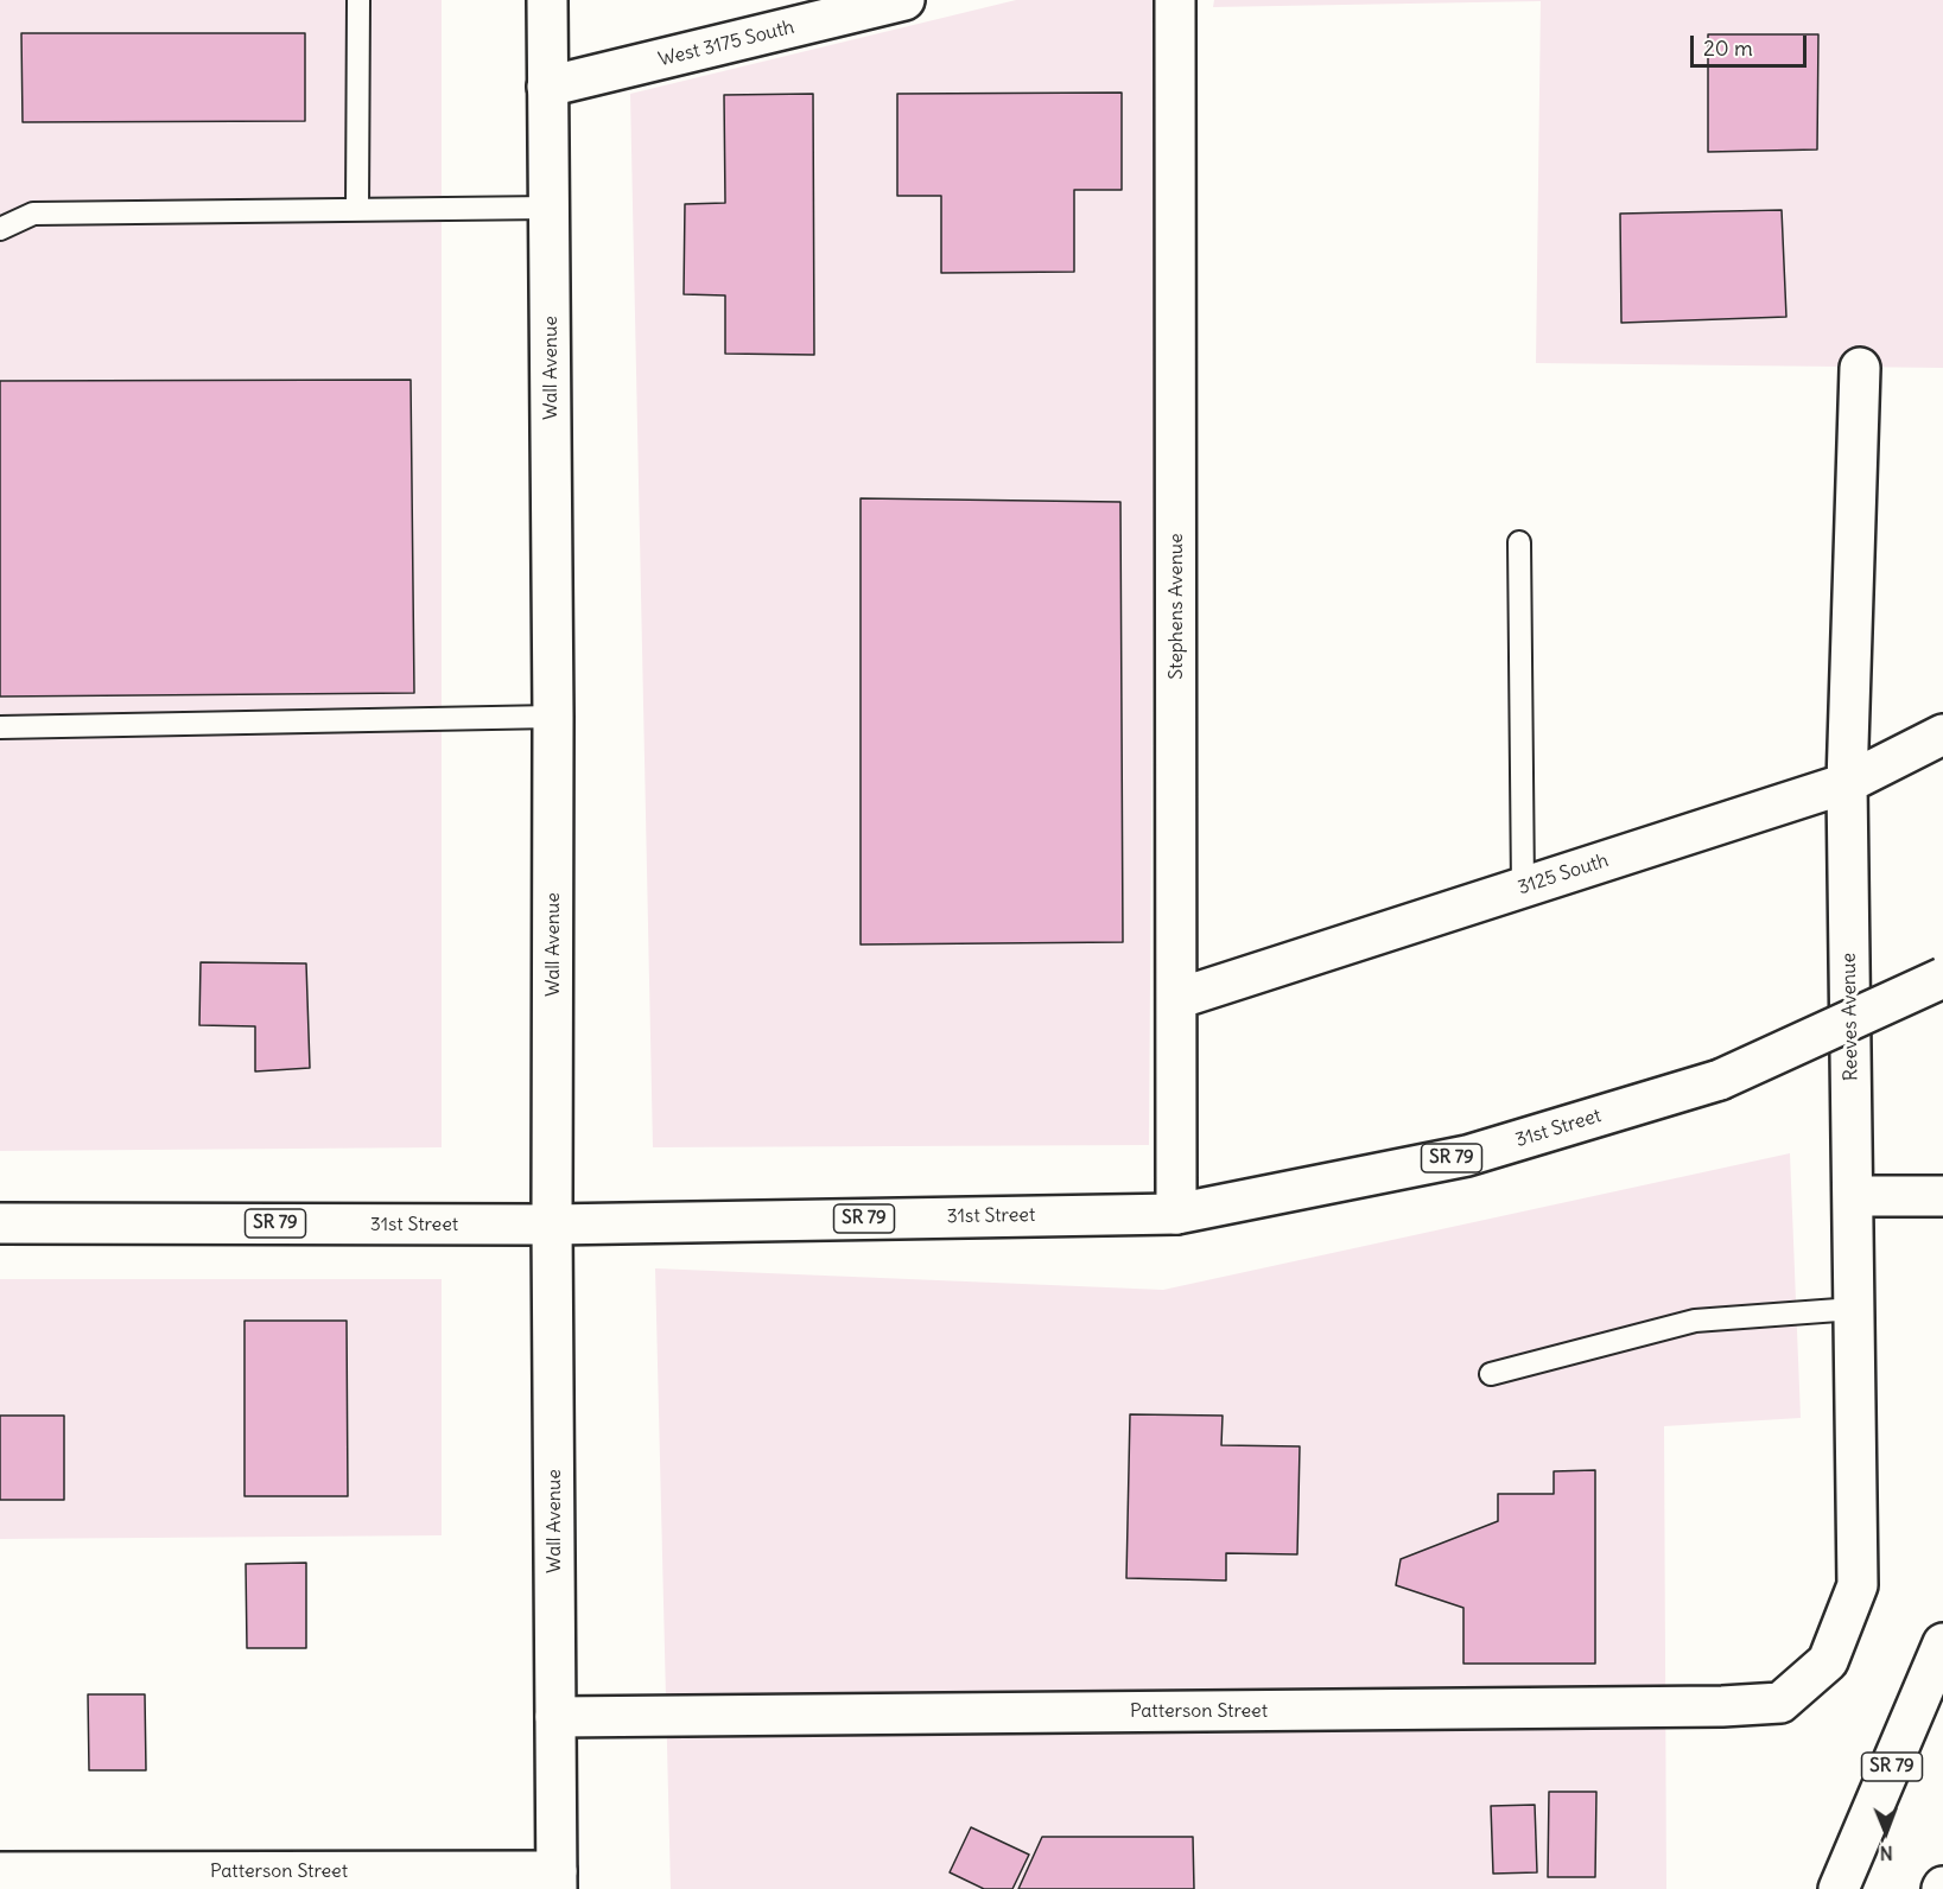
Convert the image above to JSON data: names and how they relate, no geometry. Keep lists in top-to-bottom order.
{
  "streets": {
    "street": [
      "West 3175 South",
      "Wall Avenue",
      "Stephens Avenue",
      "3125 South",
      "Reeves Avenue",
      "31st Street",
      "SR 79",
      "Patterson Street"
    ]
  },
  "crossings": [
    ["West 3175 South", "Wall Avenue"],
    ["Wall Avenue", "31st Street"],
    ["Wall Avenue", "Patterson Street"],
    ["Stephens Avenue", "3125 South"],
    ["Stephens Avenue", "31st Street"],
    ["3125 South", "Reeves Avenue"],
    ["Reeves Avenue", "Patterson Street"]
  ],
  "scale_bar": "20 m",
  "north": "bottom"
}
